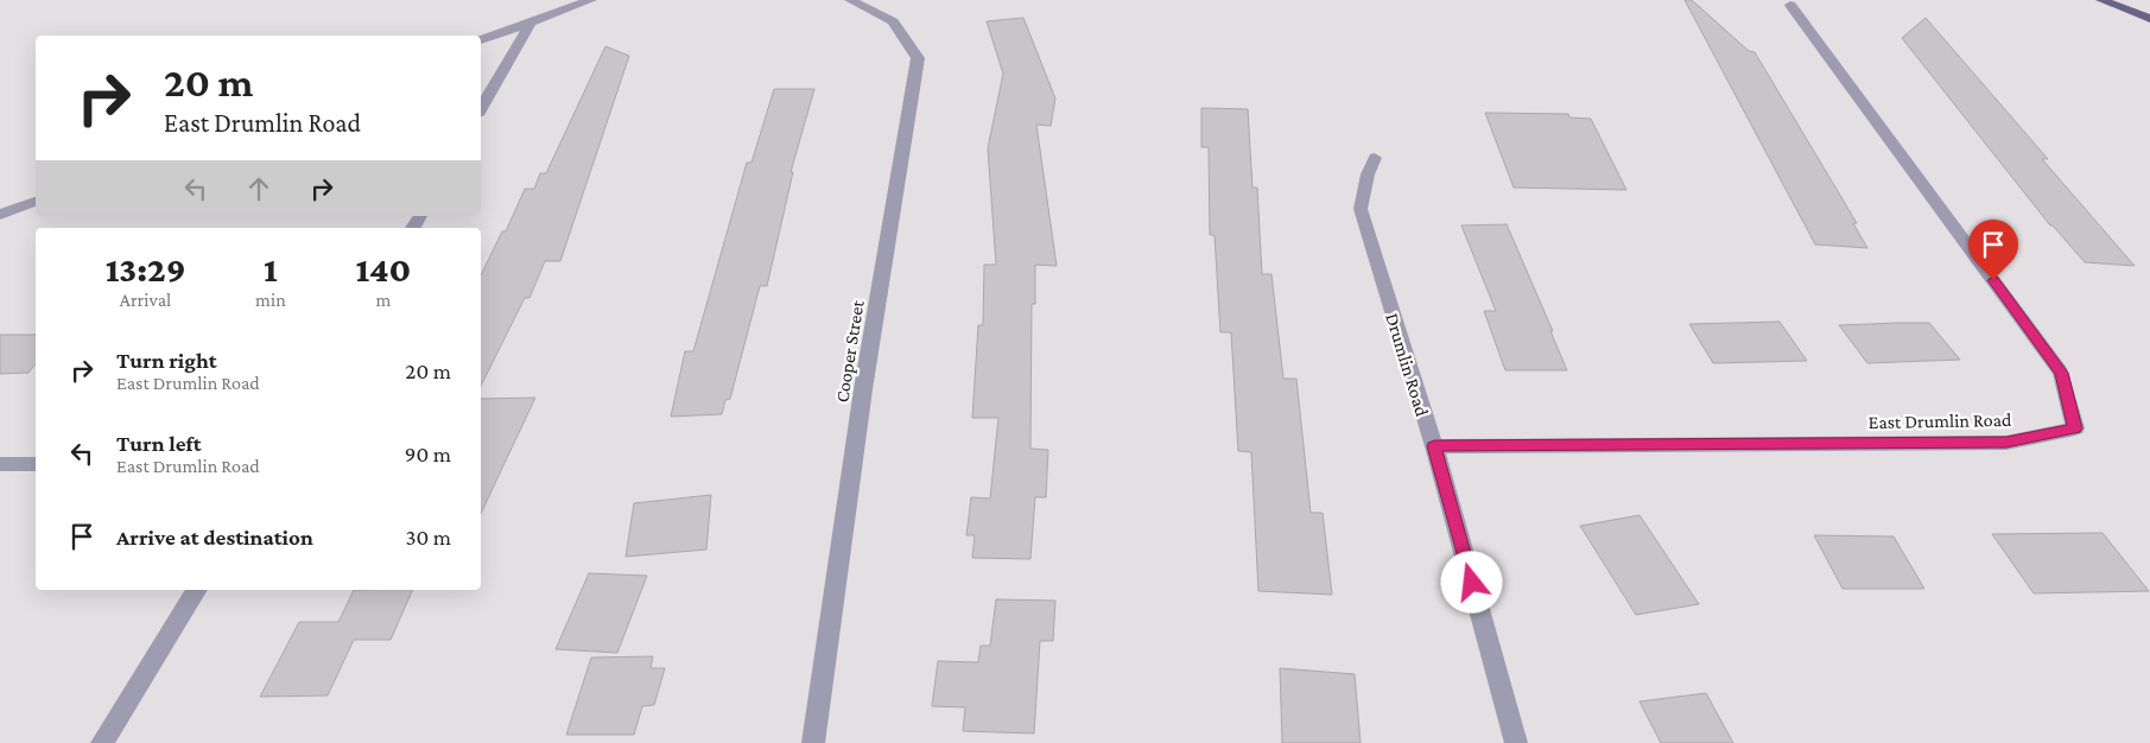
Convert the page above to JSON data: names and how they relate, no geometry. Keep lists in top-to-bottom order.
{
  "streets": {
    "street": ["Cooper Street", "Drumlin Road", "East Drumlin Road"]
  },
  "crossings": [
    ["Drumlin Road", "East Drumlin Road"]
  ],
  "page": {
    "turn": ["20 m", "East Drumlin Road"],
    "eta": [
      "13:29",
      "Arrival",
      "1",
      "min",
      "140",
      "m"
    ],
    "list": [
      {
        "name": "Turn right",
        "note": "East Drumlin Road",
        "value": "20 m"
      },
      {
        "name": "Turn left",
        "note": "East Drumlin Road",
        "value": "90 m"
      },
      {
        "name": "Arrive at destination",
        "value": "30 m"
      }
    ]
  }
}
